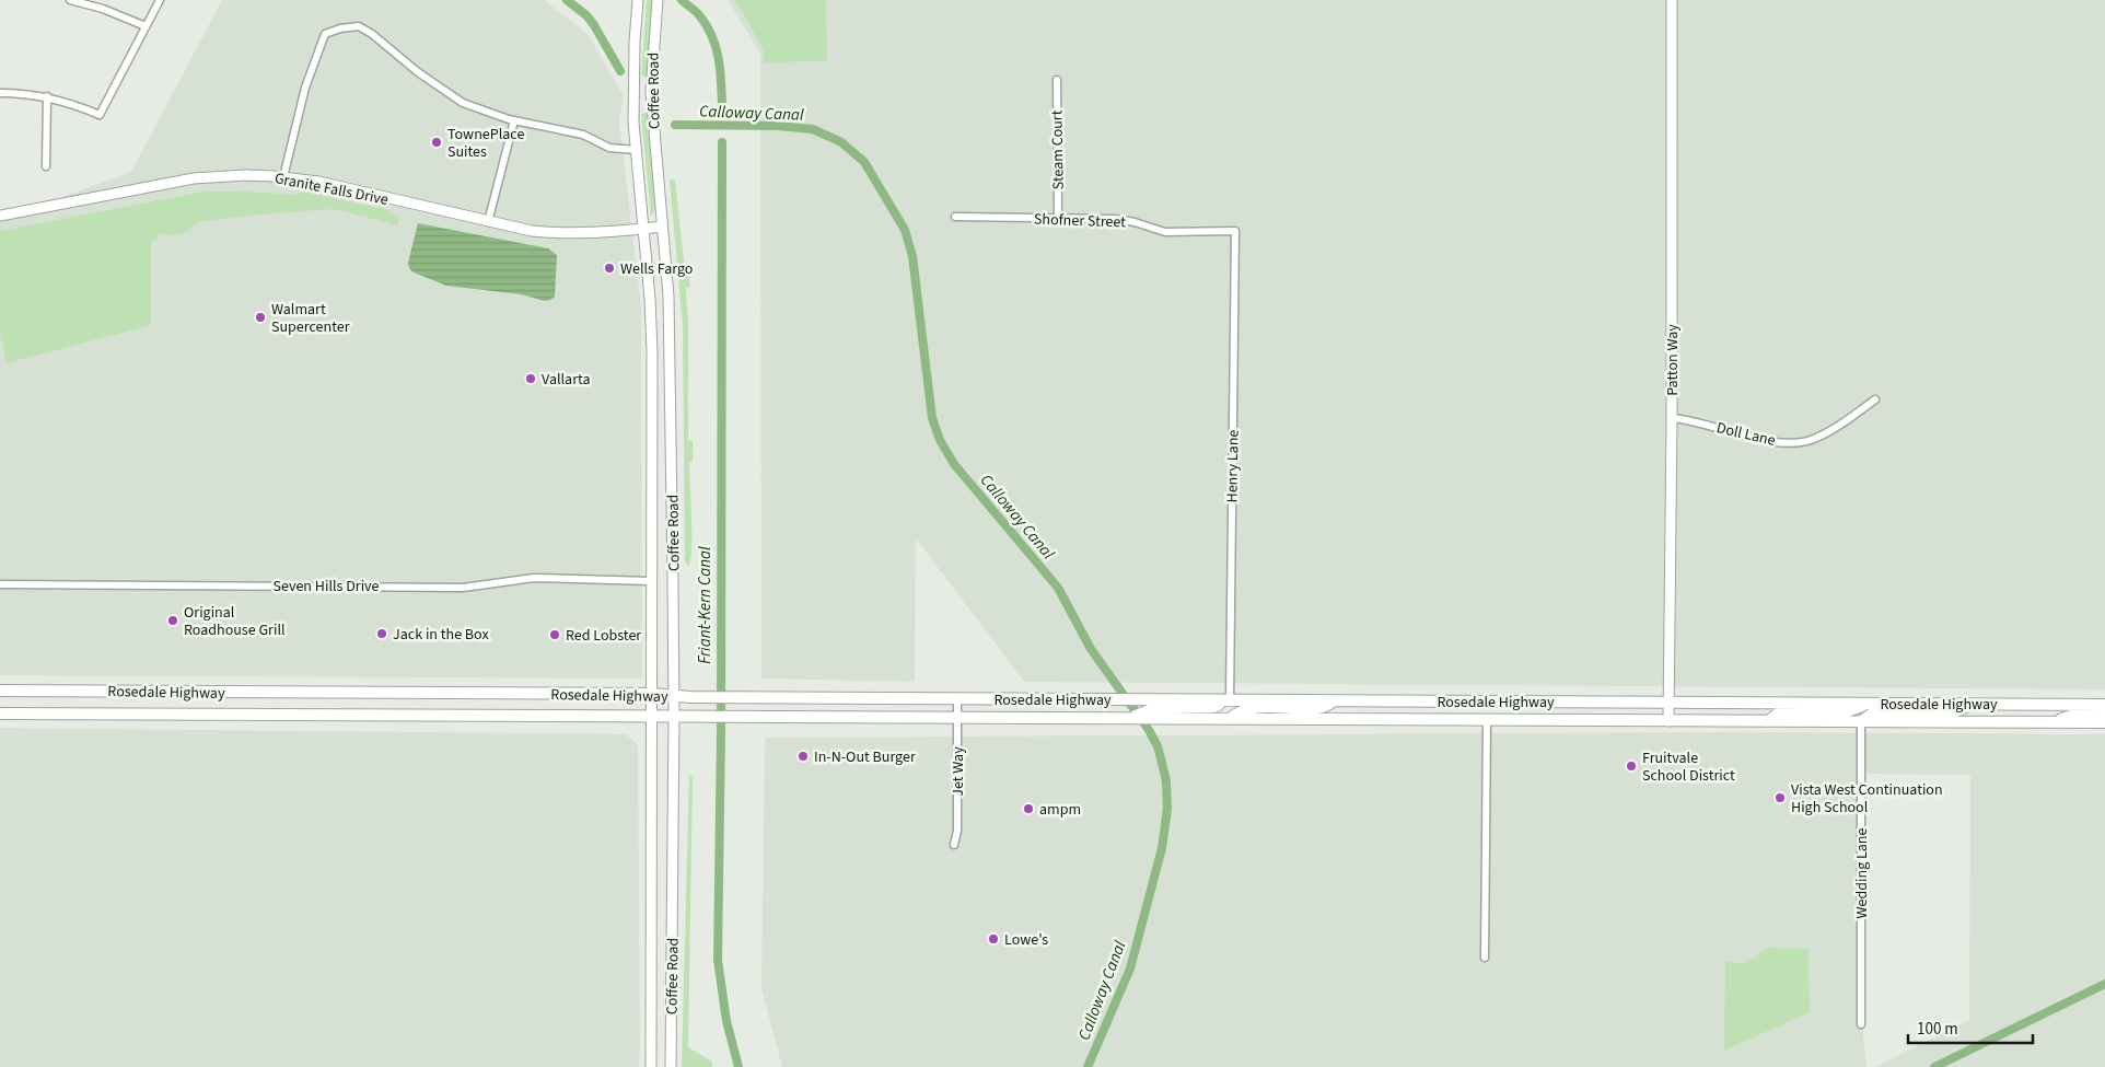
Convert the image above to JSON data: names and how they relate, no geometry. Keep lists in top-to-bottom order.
{
  "streets": {
    "main road": [
      "Coffee Road",
      "Granite Falls Drive",
      "Patton Way",
      "Rosedale Highway"
    ],
    "street": [
      "Steam Court",
      "Shofner Street",
      "Doll Lane",
      "Henry Lane",
      "Seven Hills Drive",
      "Jet Way",
      "Wedding Lane"
    ]
  },
  "crossings": [
    ["Coffee Road", "Granite Falls Drive"],
    ["Coffee Road", "Seven Hills Drive"],
    ["Coffee Road", "Rosedale Highway"],
    ["Steam Court", "Shofner Street"],
    ["Shofner Street", "Henry Lane"],
    ["Patton Way", "Doll Lane"],
    ["Patton Way", "Rosedale Highway"],
    ["Henry Lane", "Rosedale Highway"],
    ["Rosedale Highway", "Jet Way"],
    ["Rosedale Highway", "Wedding Lane"]
  ],
  "water": ["Calloway Canal", "Friant-Kern Canal"],
  "places": [
    "TownePlace Suites",
    "Wells Fargo",
    "Walmart Supercenter",
    "Vallarta",
    "Original Roadhouse Grill",
    "Jack in the Box",
    "Red Lobster",
    "In-N-Out Burger",
    "Fruitvale School District",
    "Vista West Continuation High School",
    "ampm",
    "Lowe's"
  ],
  "scale_bar": "100 m"
}
